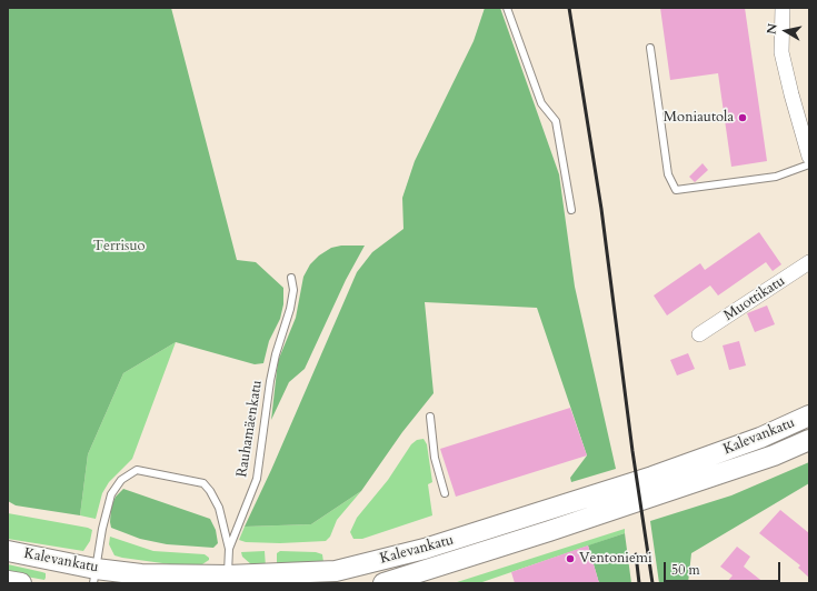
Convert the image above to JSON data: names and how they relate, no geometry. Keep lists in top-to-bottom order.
{
  "streets": {
    "main road": ["Kalevankatu"],
    "street": ["Muottikatu"],
    "lane": ["Rauhamäenkatu"]
  },
  "crossings": [
    ["Rauhamäenkatu", "Kalevankatu"]
  ],
  "parks": ["Terrisuo"],
  "places": ["Moniautola", "Ventoniemi"],
  "scale_bar": "50 m",
  "north": "left"
}
